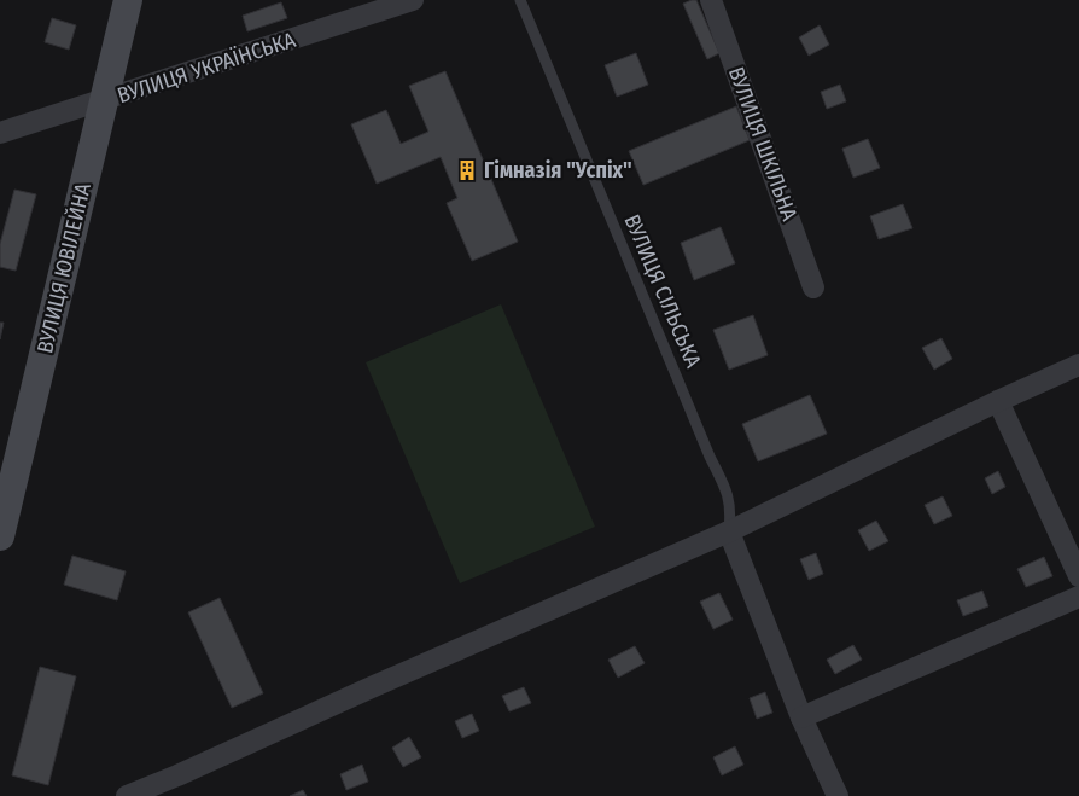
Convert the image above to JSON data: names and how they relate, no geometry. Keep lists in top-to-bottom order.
{
  "streets": {
    "street": ["ВУЛИЦЯ УКРАЇНСЬКА", "ВУЛИЦЯ ШКІЛЬНА", "ВУЛИЦЯ ЮВІЛЕЙНА"],
    "lane": ["ВУЛИЦЯ СІЛЬСЬКА"]
  },
  "crossings": [
    ["ВУЛИЦЯ УКРАЇНСЬКА", "ВУЛИЦЯ ЮВІЛЕЙНА"]
  ],
  "places": {
    "building": ["Гімназія \"Успіх\""]
  }
}
